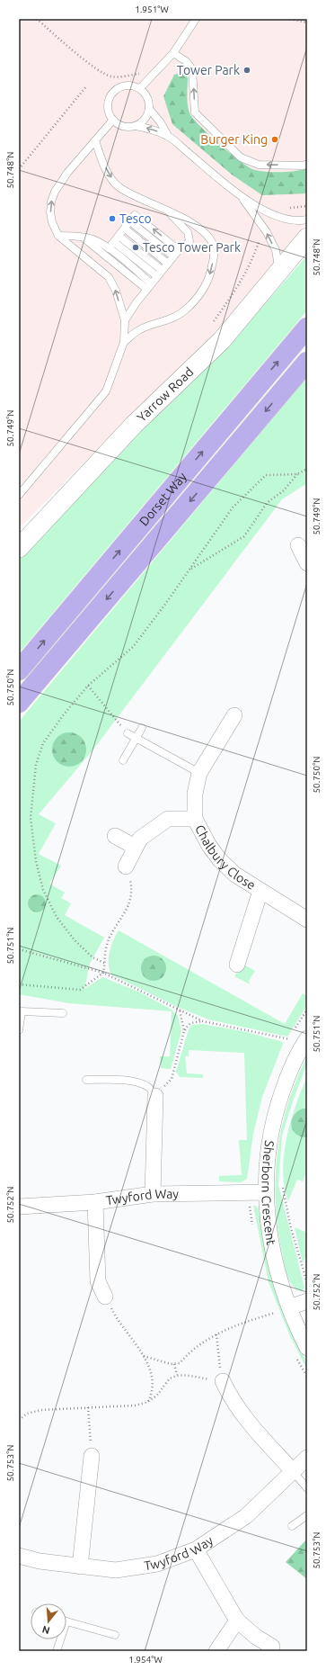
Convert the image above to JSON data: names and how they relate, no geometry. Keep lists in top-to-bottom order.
{
  "streets": {
    "highway": ["Dorset Way"],
    "street": [
      "Yarrow Road",
      "Chalbury Close",
      "Sherborn Crescent",
      "Twyford Way"
    ]
  },
  "crossings": [
    ["Sherborn Crescent", "Twyford Way"]
  ],
  "places": [
    "Tower Park",
    "Burger King",
    "Tesco",
    "Tesco Tower Park"
  ],
  "north": "bottom",
  "coordinates": [
    "1.951°W",
    "50.748°N",
    "50.749°N",
    "50.750°N",
    "50.751°N",
    "50.752°N",
    "50.753°N",
    "1.954°W"
  ]
}
